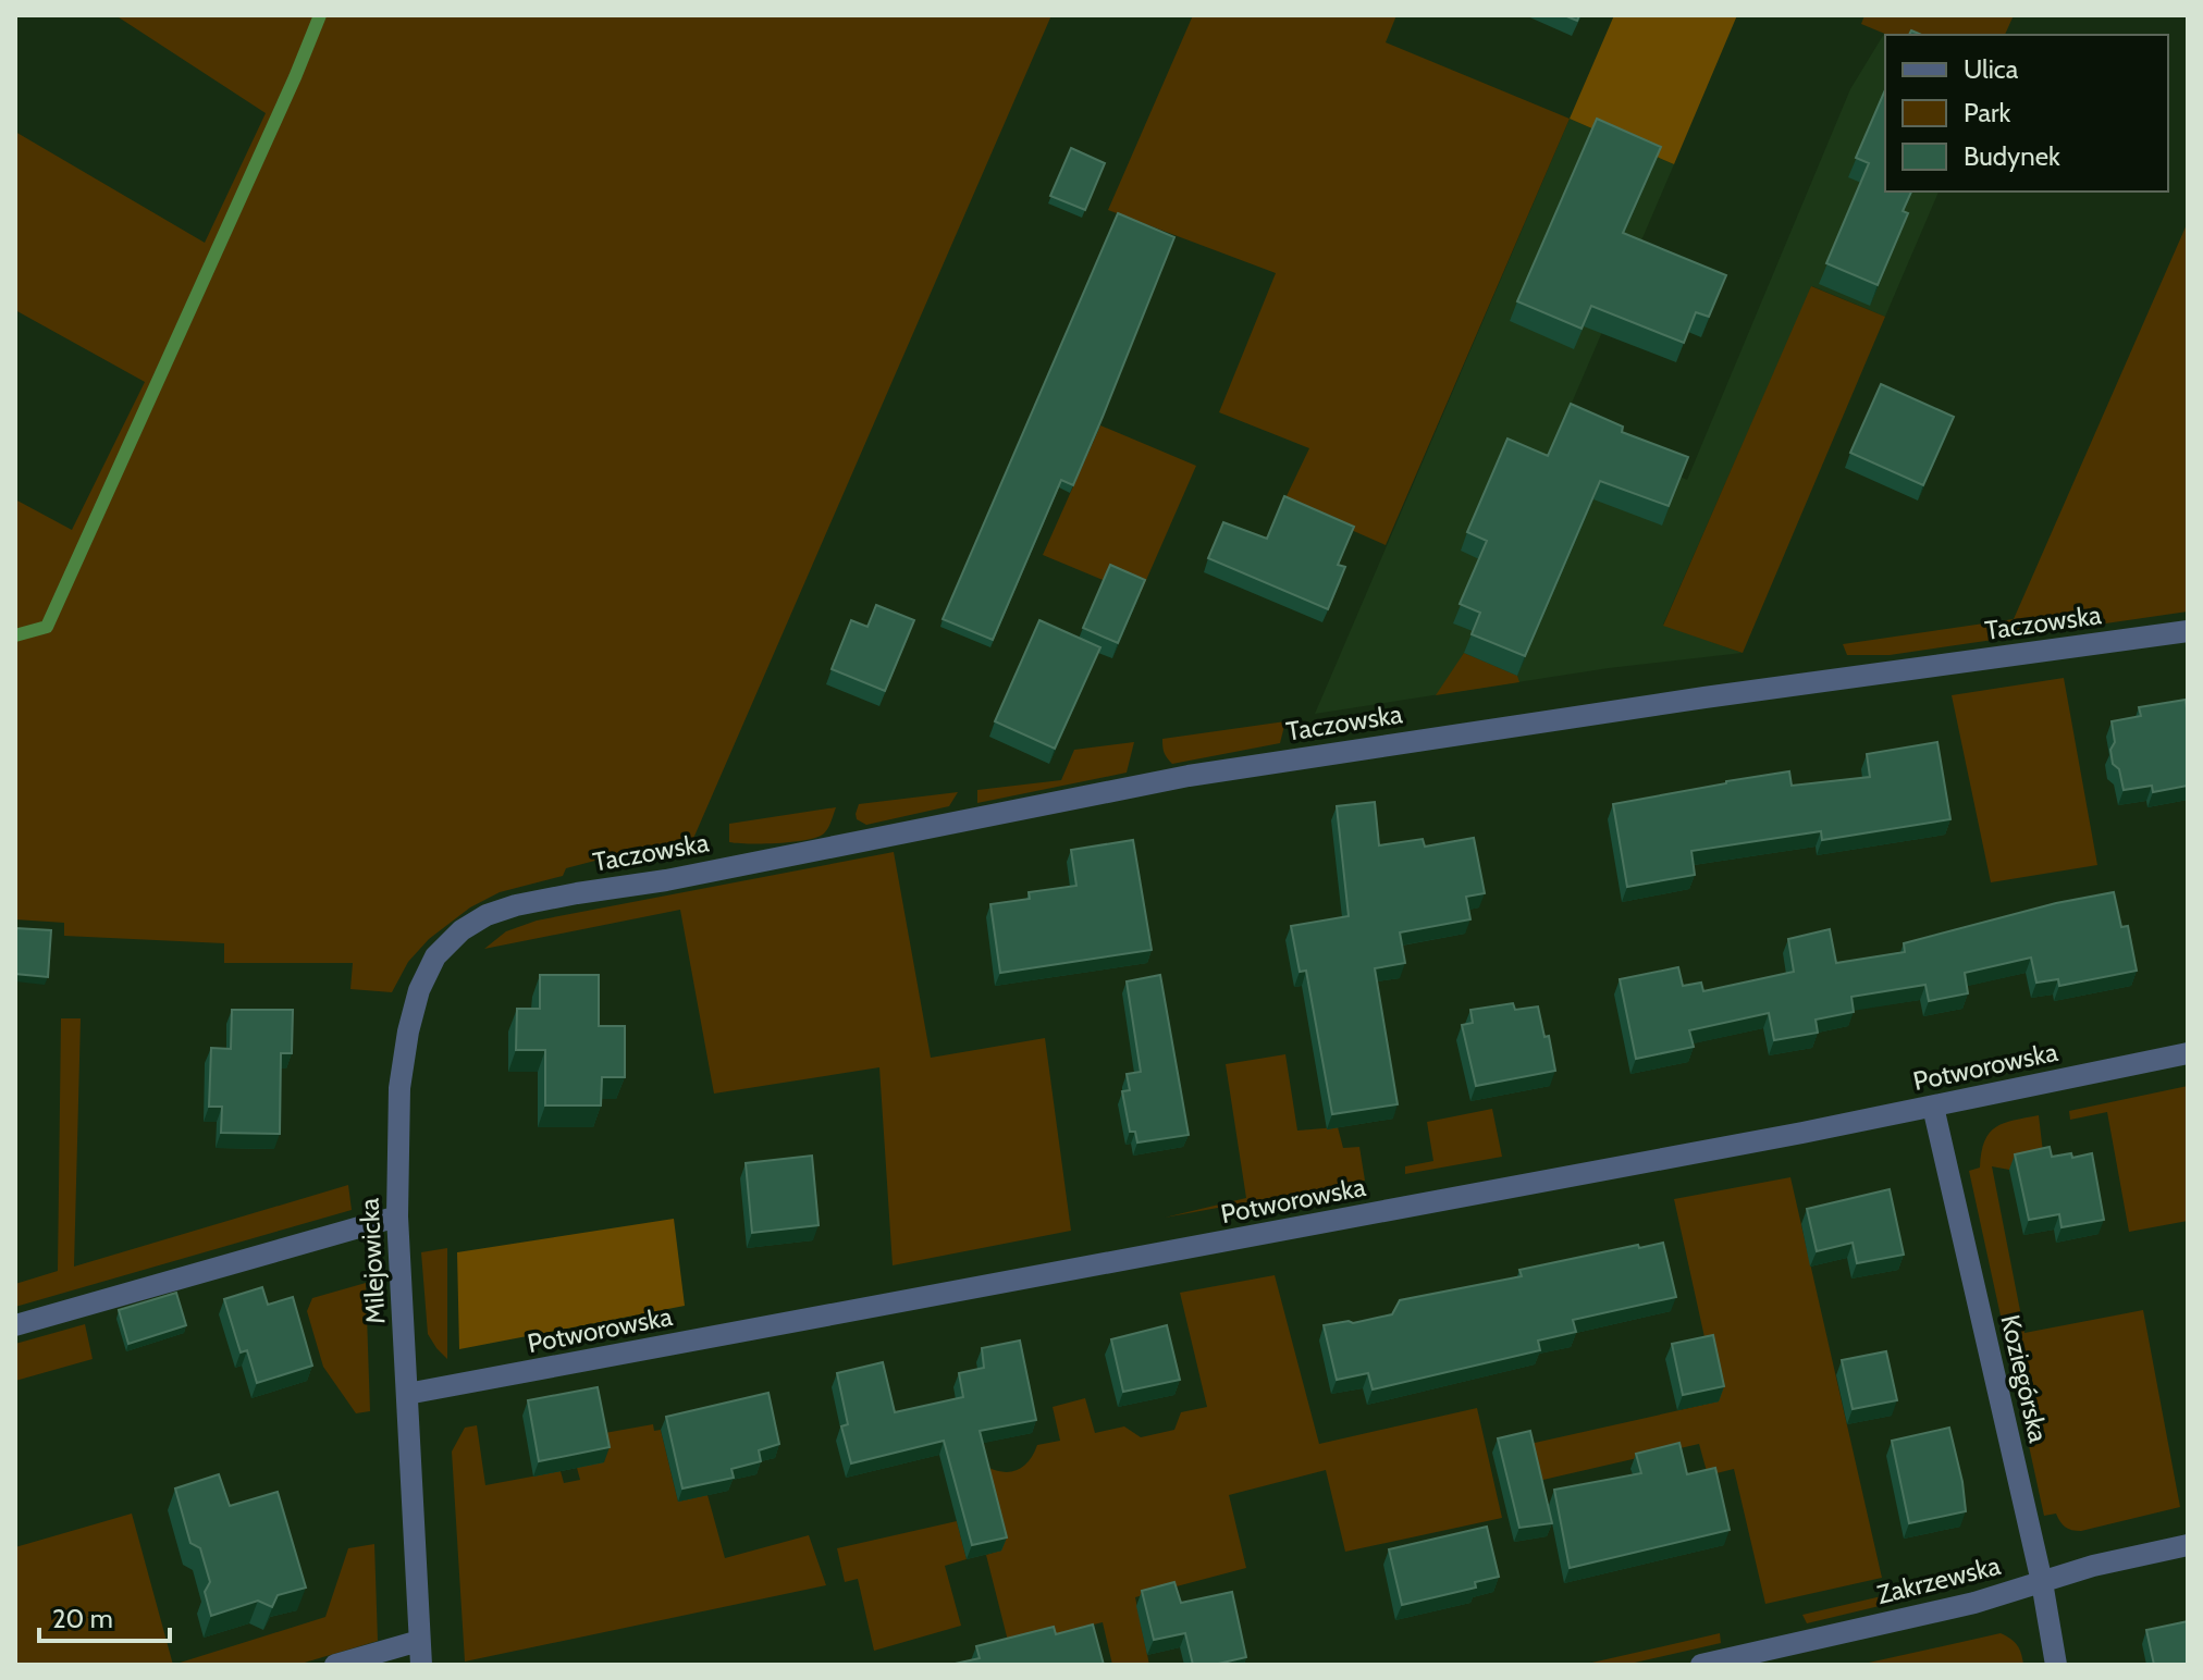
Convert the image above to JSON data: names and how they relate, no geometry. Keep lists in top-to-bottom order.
{
  "streets": {
    "street": [
      "Taczowska",
      "Potworowska",
      "Milejowicka",
      "Koziegórska",
      "Zakrzewska"
    ]
  },
  "crossings": [
    ["Taczowska", "Milejowicka"],
    ["Potworowska", "Milejowicka"],
    ["Potworowska", "Koziegórska"],
    ["Koziegórska", "Zakrzewska"]
  ],
  "legend": ["Ulica", "Park", "Budynek"],
  "scale_bar": "20 m"
}
